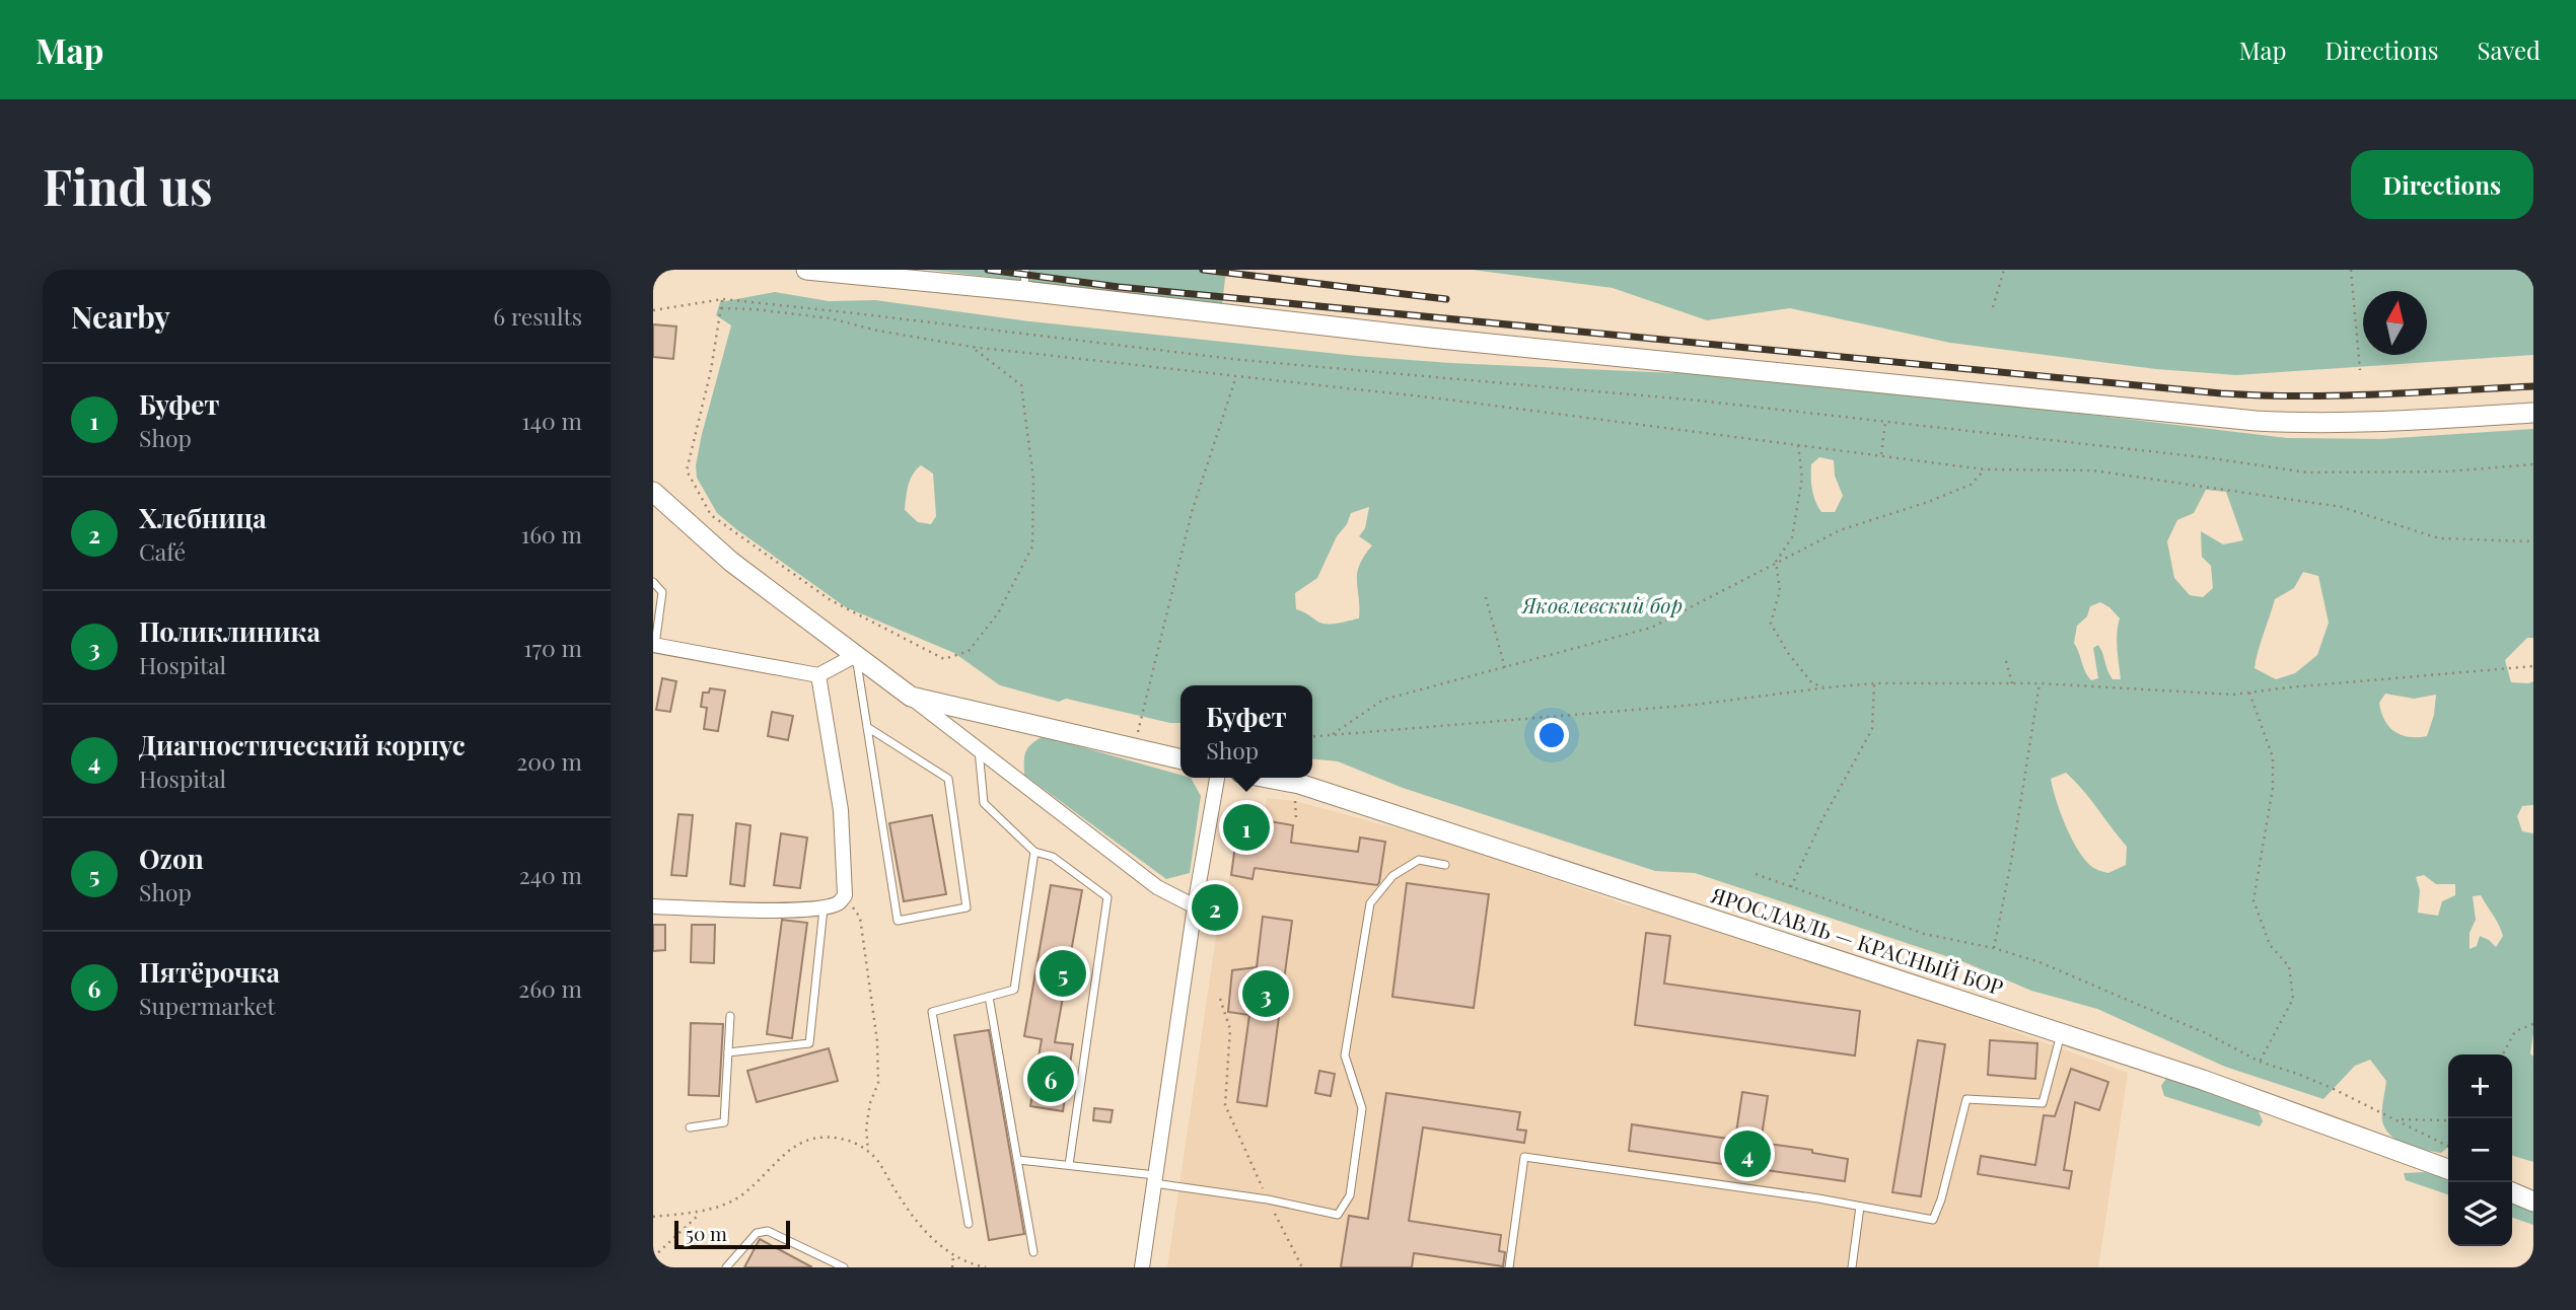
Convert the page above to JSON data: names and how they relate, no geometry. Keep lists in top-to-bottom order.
{
  "streets": {
    "street": ["ЯРОСЛАВЛЬ — КРАСНЫЙ БОР"]
  },
  "parks": ["Яковлевский бор"],
  "scale_bar": "50 m",
  "north": "top",
  "page": {
    "header": "Map",
    "nav": ["Map", "Directions", "Saved"],
    "buttons": "Directions",
    "title": "Find us",
    "heading": ["Nearby", "6 results"],
    "list": [
      {
        "mark": "1",
        "name": "Буфет",
        "note": "Shop",
        "value": "140 m"
      },
      {
        "mark": "2",
        "name": "Хлебница",
        "note": "Café",
        "value": "160 m"
      },
      {
        "mark": "3",
        "name": "Поликлиника",
        "note": "Hospital",
        "value": "170 m"
      },
      {
        "mark": "4",
        "name": "Диагностический корпус",
        "note": "Hospital",
        "value": "200 m"
      },
      {
        "mark": "5",
        "name": "Ozon",
        "note": "Shop",
        "value": "240 m"
      },
      {
        "mark": "6",
        "name": "Пятёрочка",
        "note": "Supermarket",
        "value": "260 m"
      }
    ],
    "popup": ["Буфет", "Shop"],
    "pins": [
      "1",
      "2",
      "5",
      "3",
      "6",
      "4"
    ],
    "map_buttons": ["+", "−"],
    "scale": "50 m"
  }
}
